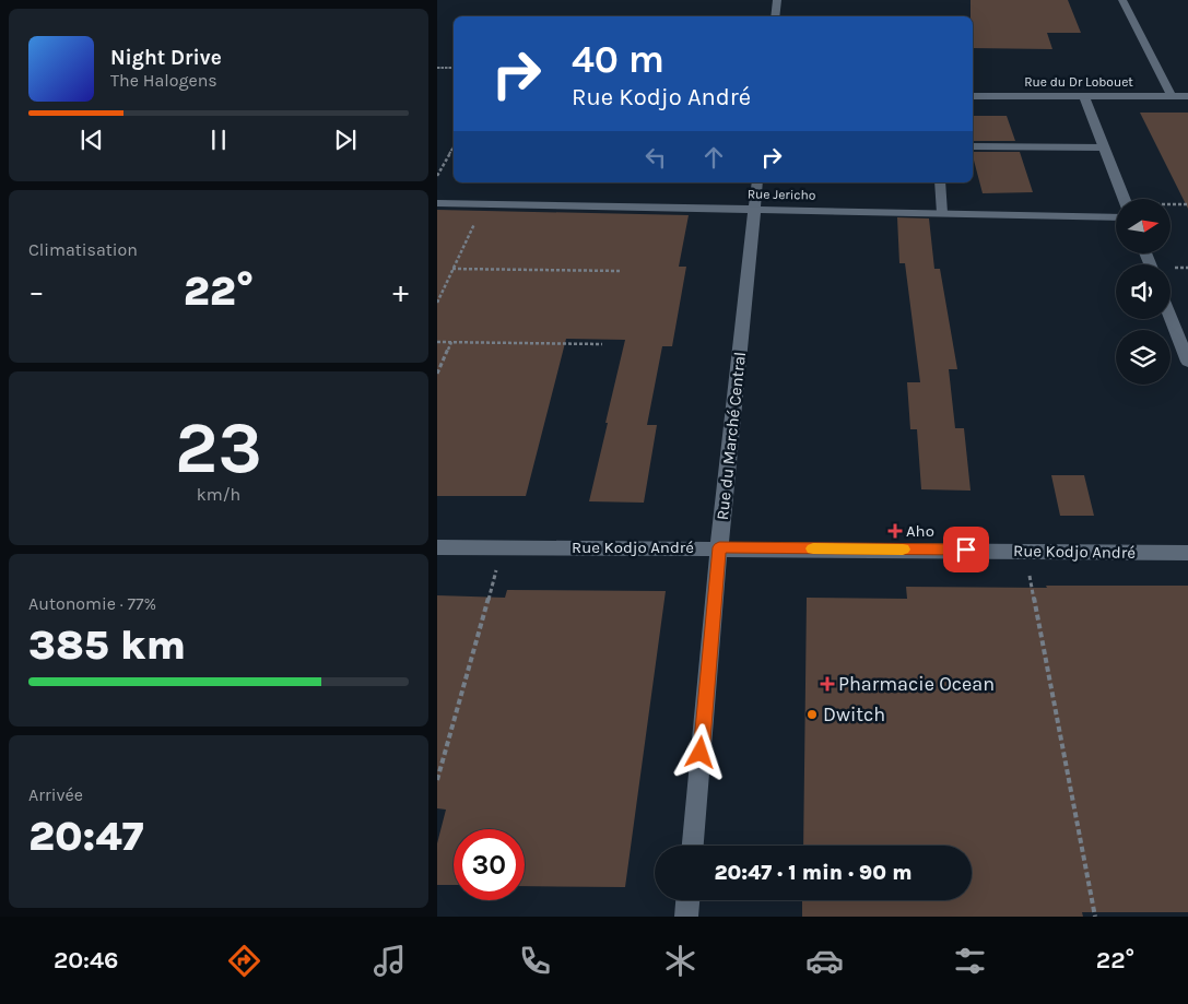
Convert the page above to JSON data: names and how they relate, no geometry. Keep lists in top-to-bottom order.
{
  "streets": {
    "street": [
      "Rue du Dr Lobouet",
      "Rue Jericho",
      "Rue du Marché Central",
      "Rue Kodjo André"
    ]
  },
  "crossings": [
    ["Rue Jericho", "Rue du Marché Central"],
    ["Rue du Marché Central", "Rue Kodjo André"]
  ],
  "places": {
    "health": ["Aho", "Pharmacie Ocean"],
    "other": ["Dwitch"]
  },
  "north": "right",
  "page": {
    "turn": ["40 m", "Rue Kodjo André"],
    "song": ["Night Drive", "The Halogens"],
    "tile": [
      "Climatisation",
      ["23", "km/h"],
      ["Autonomie · 77%", "385 km"],
      ["Arrivée", "20:47"]
    ],
    "heat": ["−", "22°", "+"],
    "limit": "30",
    "trip": "20:47 · 1 min · 90 m",
    "tabs": ["20:46", "22°"]
  }
}
